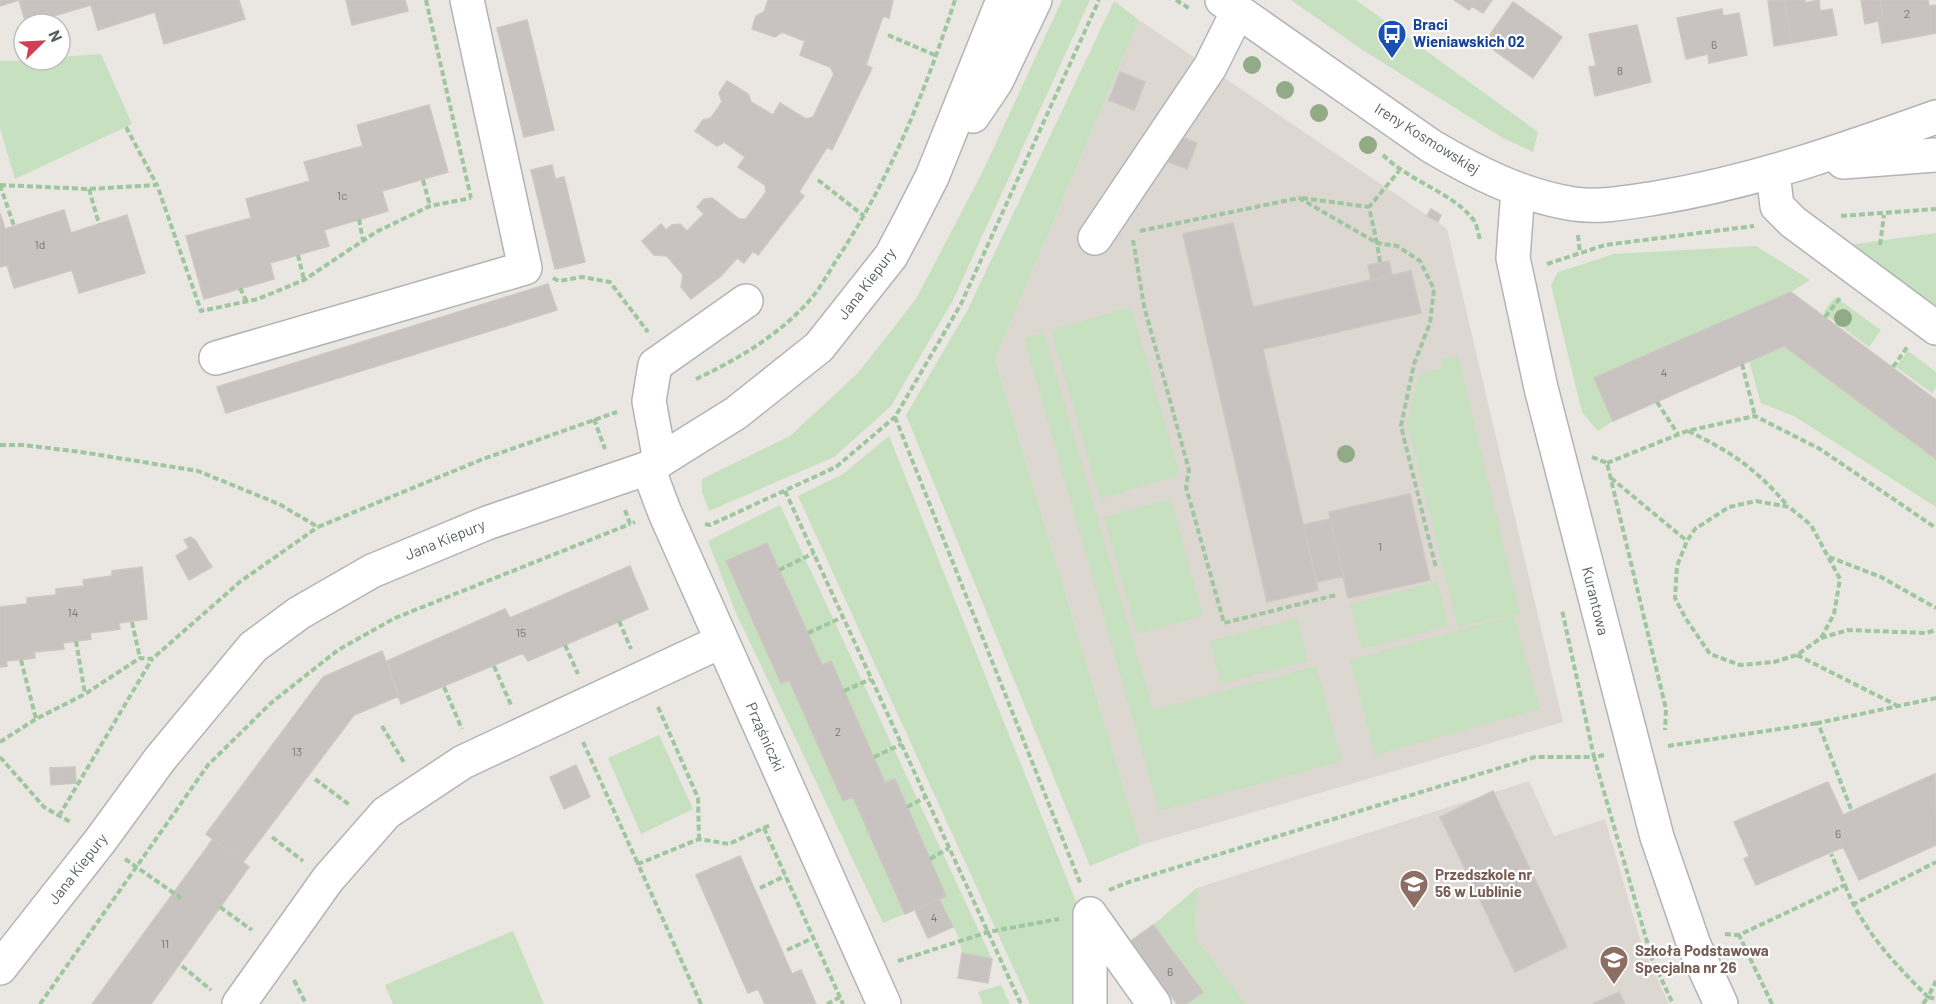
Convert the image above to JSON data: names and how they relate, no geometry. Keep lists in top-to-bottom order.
{
  "streets": {
    "street": [
      "Ireny Kosmowskiej",
      "Jana Kiepury",
      "Kurantowa",
      "Prząśniczki"
    ]
  },
  "crossings": [
    ["Ireny Kosmowskiej", "Kurantowa"],
    ["Jana Kiepury", "Prząśniczki"]
  ],
  "places": {
    "bus stop": ["Braci Wieniawskich 02"],
    "school or university": ["Przedszkole nr 56 w Lublinie", "Szkoła Podstawowa Specjalna nr 26"]
  },
  "house_numbers": [
    "2",
    "6",
    "8",
    "1c",
    "1d",
    "4",
    "1",
    "14",
    "15",
    "2",
    "13",
    "6",
    "4",
    "11",
    "6"
  ],
  "north": "top right"
}
